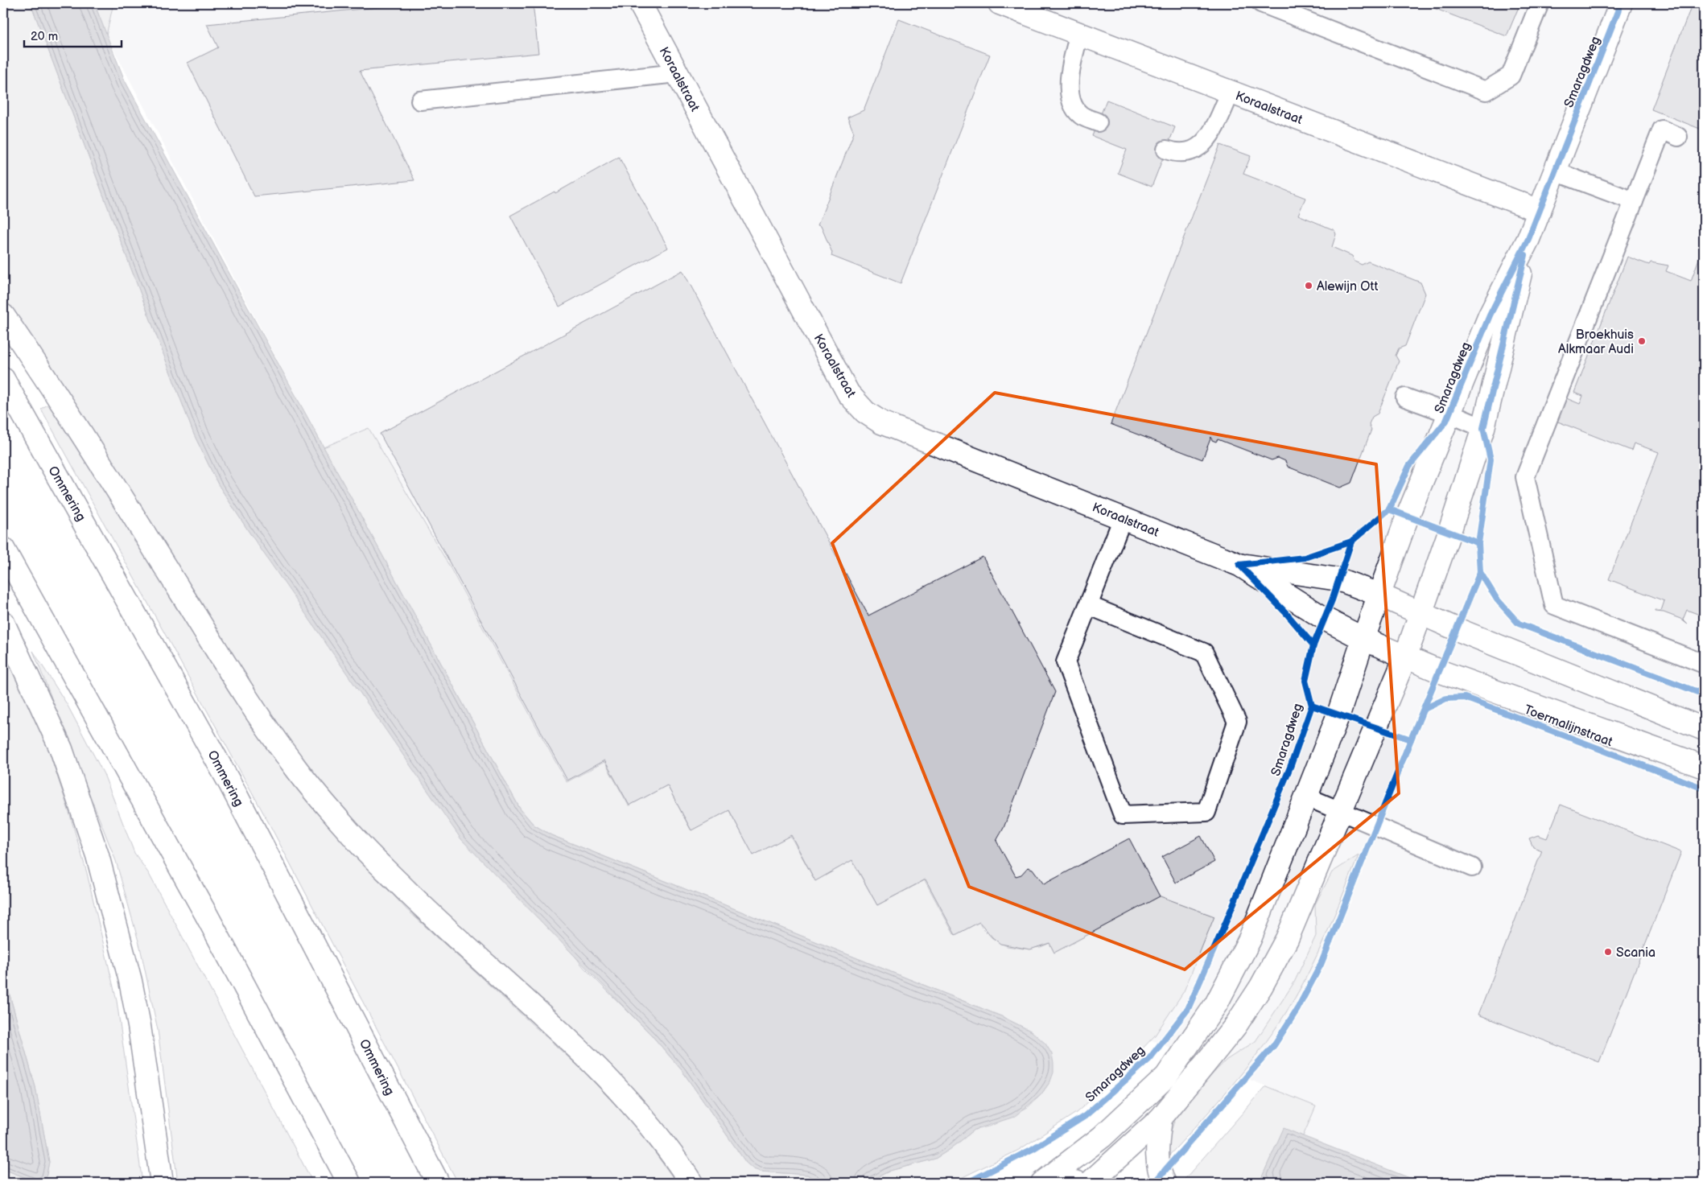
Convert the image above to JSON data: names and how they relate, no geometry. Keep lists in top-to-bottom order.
{
  "streets": {
    "main road": [
      "Smaragdweg",
      "Koraalstraat",
      "Ommering",
      "Toermalijnstraat"
    ]
  },
  "crossings": [
    ["Smaragdweg", "Koraalstraat"],
    ["Smaragdweg", "Toermalijnstraat"],
    ["Koraalstraat", "Toermalijnstraat"]
  ],
  "places": ["Alewijn Ott", "Broekhuis Alkmaar Audi", "Scania"],
  "scale_bar": "20 m"
}
